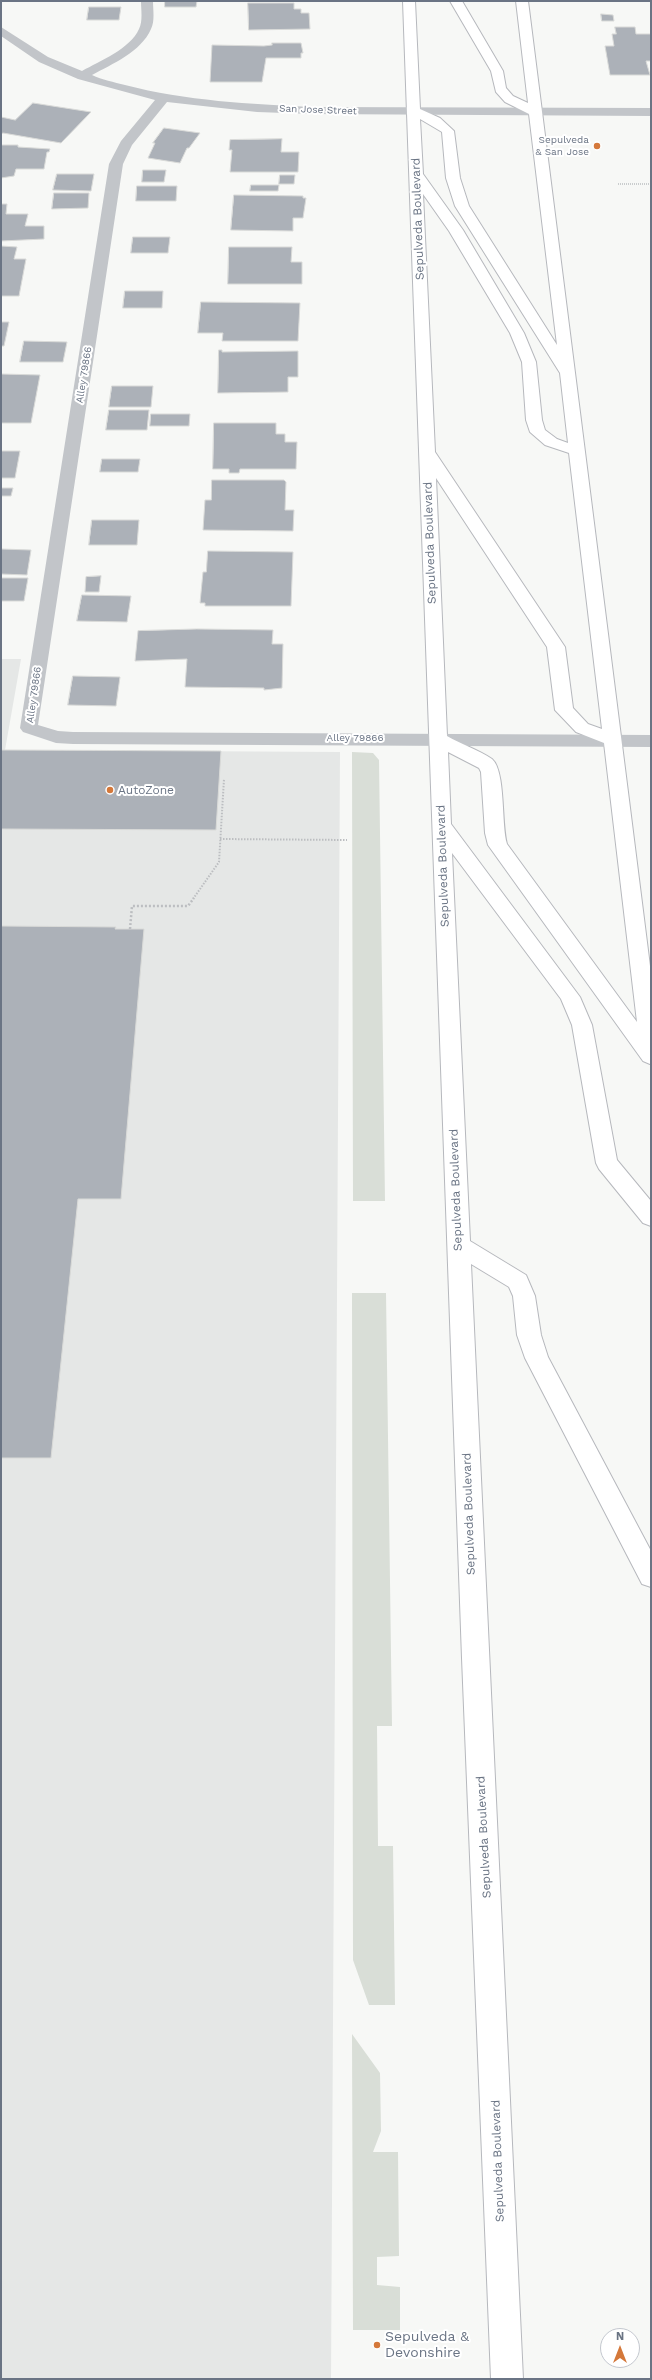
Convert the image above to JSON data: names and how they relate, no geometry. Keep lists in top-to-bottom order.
{
  "streets": {
    "main road": ["Sepulveda Boulevard"],
    "street": ["San Jose Street", "Alley 79866"]
  },
  "crossings": [
    ["San Jose Street", "Sepulveda Boulevard"],
    ["San Jose Street", "Alley 79866"],
    ["Sepulveda Boulevard", "Alley 79866"]
  ],
  "places": ["Sepulveda & San Jose", "AutoZone", "Sepulveda & Devonshire"],
  "north": "top"
}
